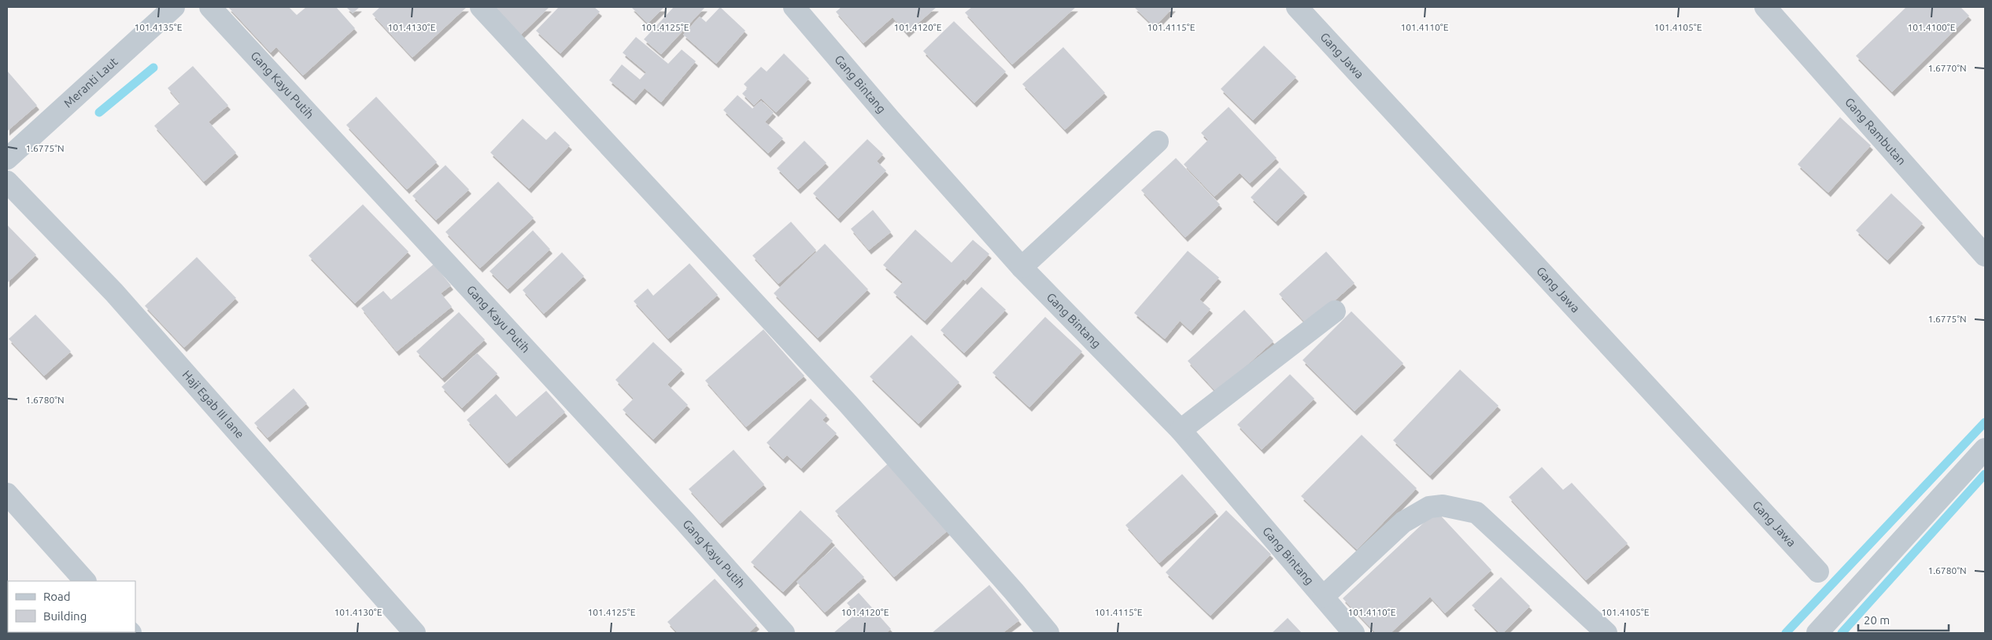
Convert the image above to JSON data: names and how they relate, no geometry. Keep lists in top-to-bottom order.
{
  "streets": {
    "street": [
      "Gang Jawa",
      "Meranti Laut",
      "Gang Bintang",
      "Gang Kayu Putih",
      "Gang Rambutan",
      "Haji Egab III lane"
    ]
  },
  "legend": ["Road", "Building"],
  "scale_bar": "20 m",
  "coordinates": [
    "101.4135°E",
    "101.4130°E",
    "101.4125°E",
    "101.4120°E",
    "101.4115°E",
    "101.4110°E",
    "101.4105°E",
    "101.4100°E",
    "1.6770°N",
    "1.6775°N",
    "1.6780°N"
  ]
}
